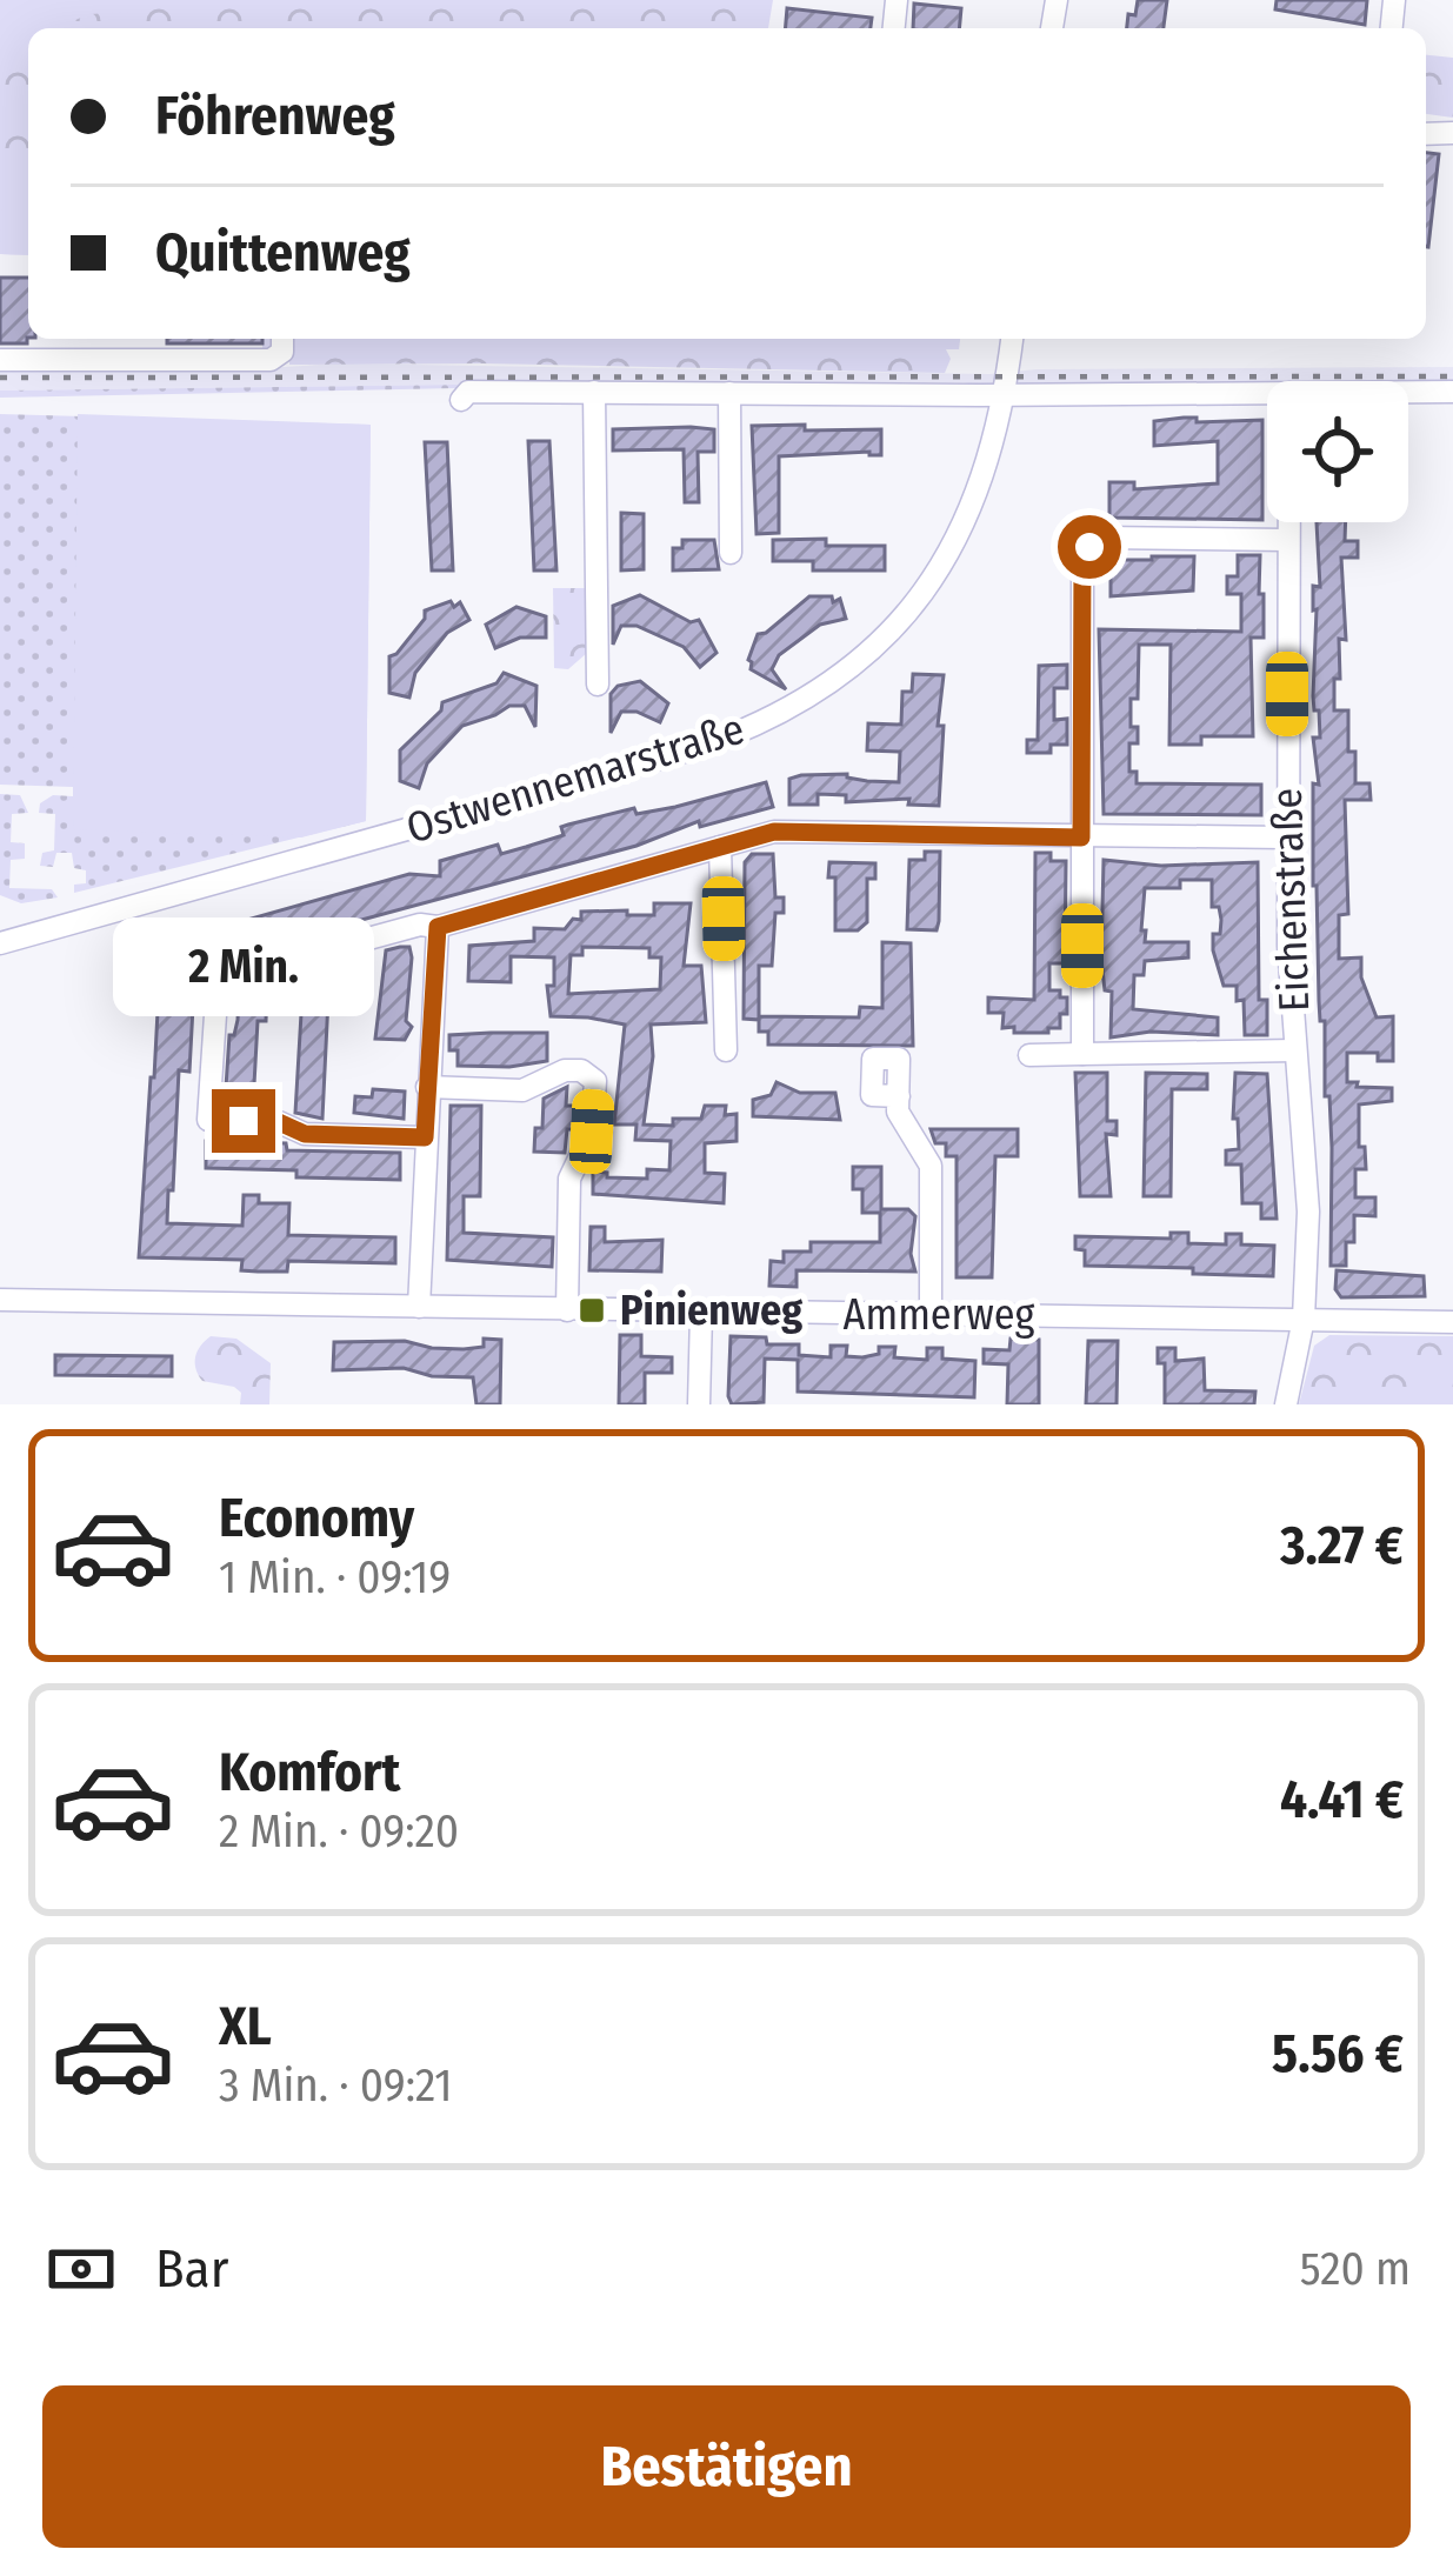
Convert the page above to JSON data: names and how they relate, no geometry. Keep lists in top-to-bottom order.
{
  "streets": {
    "street": ["Ostwennemarstraße", "Eichenstraße", "Ammerweg"]
  },
  "crossings": [
    ["Eichenstraße", "Ammerweg"]
  ],
  "places": {
    "transit": ["Pinienweg"]
  },
  "page": {
    "banner": ["Föhrenweg", "Quittenweg"],
    "bubble": "2 Min.",
    "list": [
      {
        "name": "Economy",
        "note": "1 Min. · 09:19",
        "value": "3.27 €"
      },
      {
        "name": "Komfort",
        "note": "2 Min. · 09:20",
        "value": "4.41 €"
      },
      {
        "name": "XL",
        "note": "3 Min. · 09:21",
        "value": "5.56 €"
      }
    ],
    "pay": ["Bar", "520 m"],
    "buttons": "Bestätigen"
  }
}
